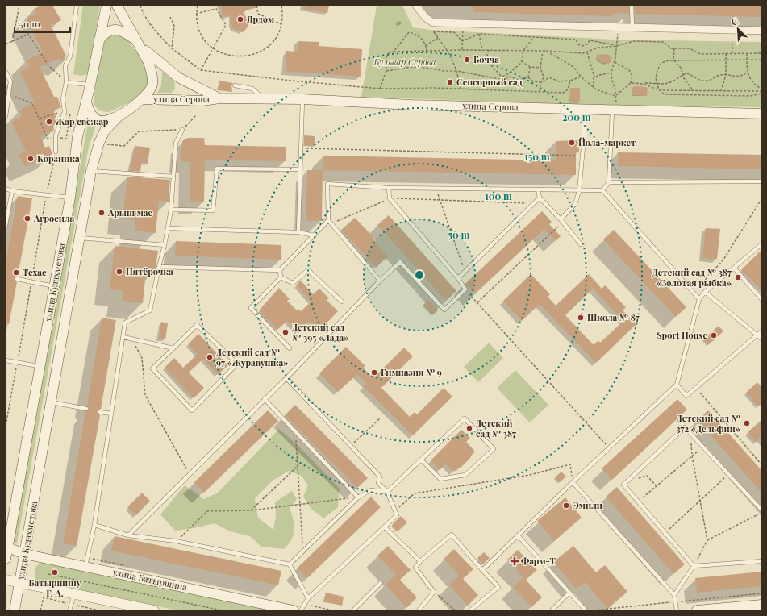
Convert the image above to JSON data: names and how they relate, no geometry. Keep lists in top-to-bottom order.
{
  "streets": {
    "main road": ["улица Серова", "улица Кулахметова", "улица Батыршина"]
  },
  "crossings": [
    ["улица Серова", "улица Кулахметова"],
    ["улица Кулахметова", "улица Батыршина"]
  ],
  "parks": ["Бульвар Серова"],
  "places": {
    "other": [
      "Ярдәм",
      "Бочча",
      "Сенсорный сад",
      "Жар свежар",
      "Йола-маркет",
      "Корзинка",
      "Арыш мае",
      "Агросила",
      "Пятёрочка",
      "Техас",
      "Детский сад № 387 «Золотая рыбка»",
      "Школа № 87",
      "Детский сад № 395 «Лада»",
      "Sport House",
      "Детский сад № 97 «Журавушка»",
      "Гимназия № 9",
      "Детский сад № 372 «Дельфин»",
      "Детский сад № 387",
      "Эмили",
      "Батыршину Г. А."
    ],
    "health": ["Фарм-Т"]
  },
  "scale_bar": "50 m",
  "north": "top left",
  "rings": [
    "200 m",
    "150 m",
    "100 m",
    "50 m"
  ]
}
